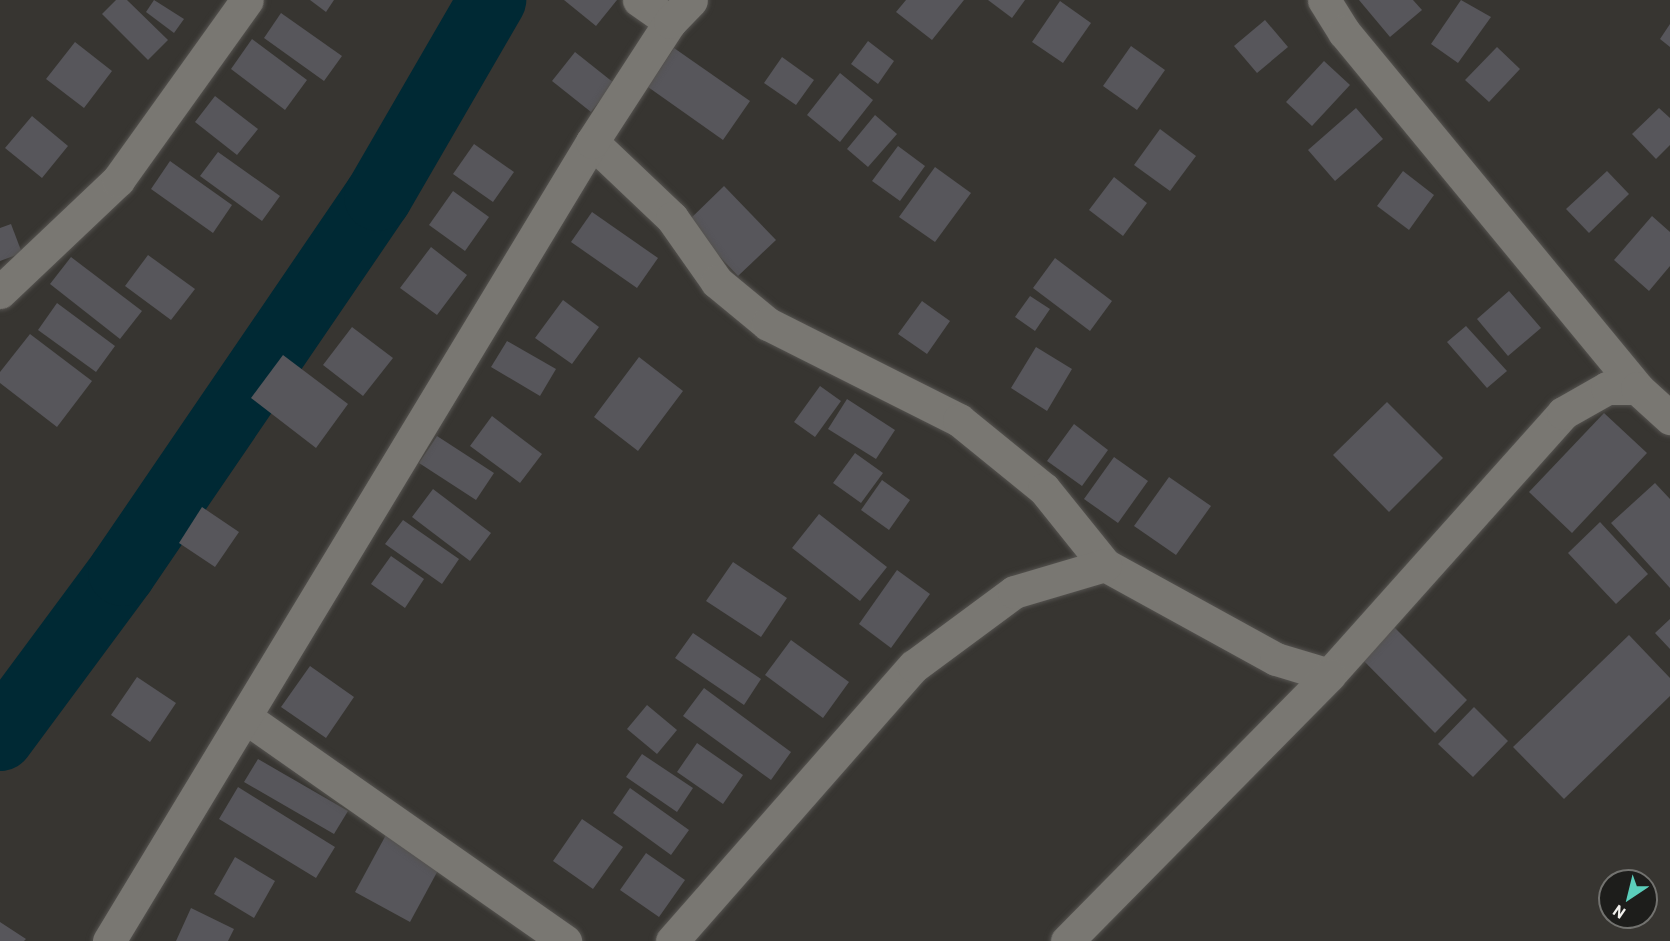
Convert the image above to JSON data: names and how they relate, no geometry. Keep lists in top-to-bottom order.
{
  "north": "bottom left"
}
